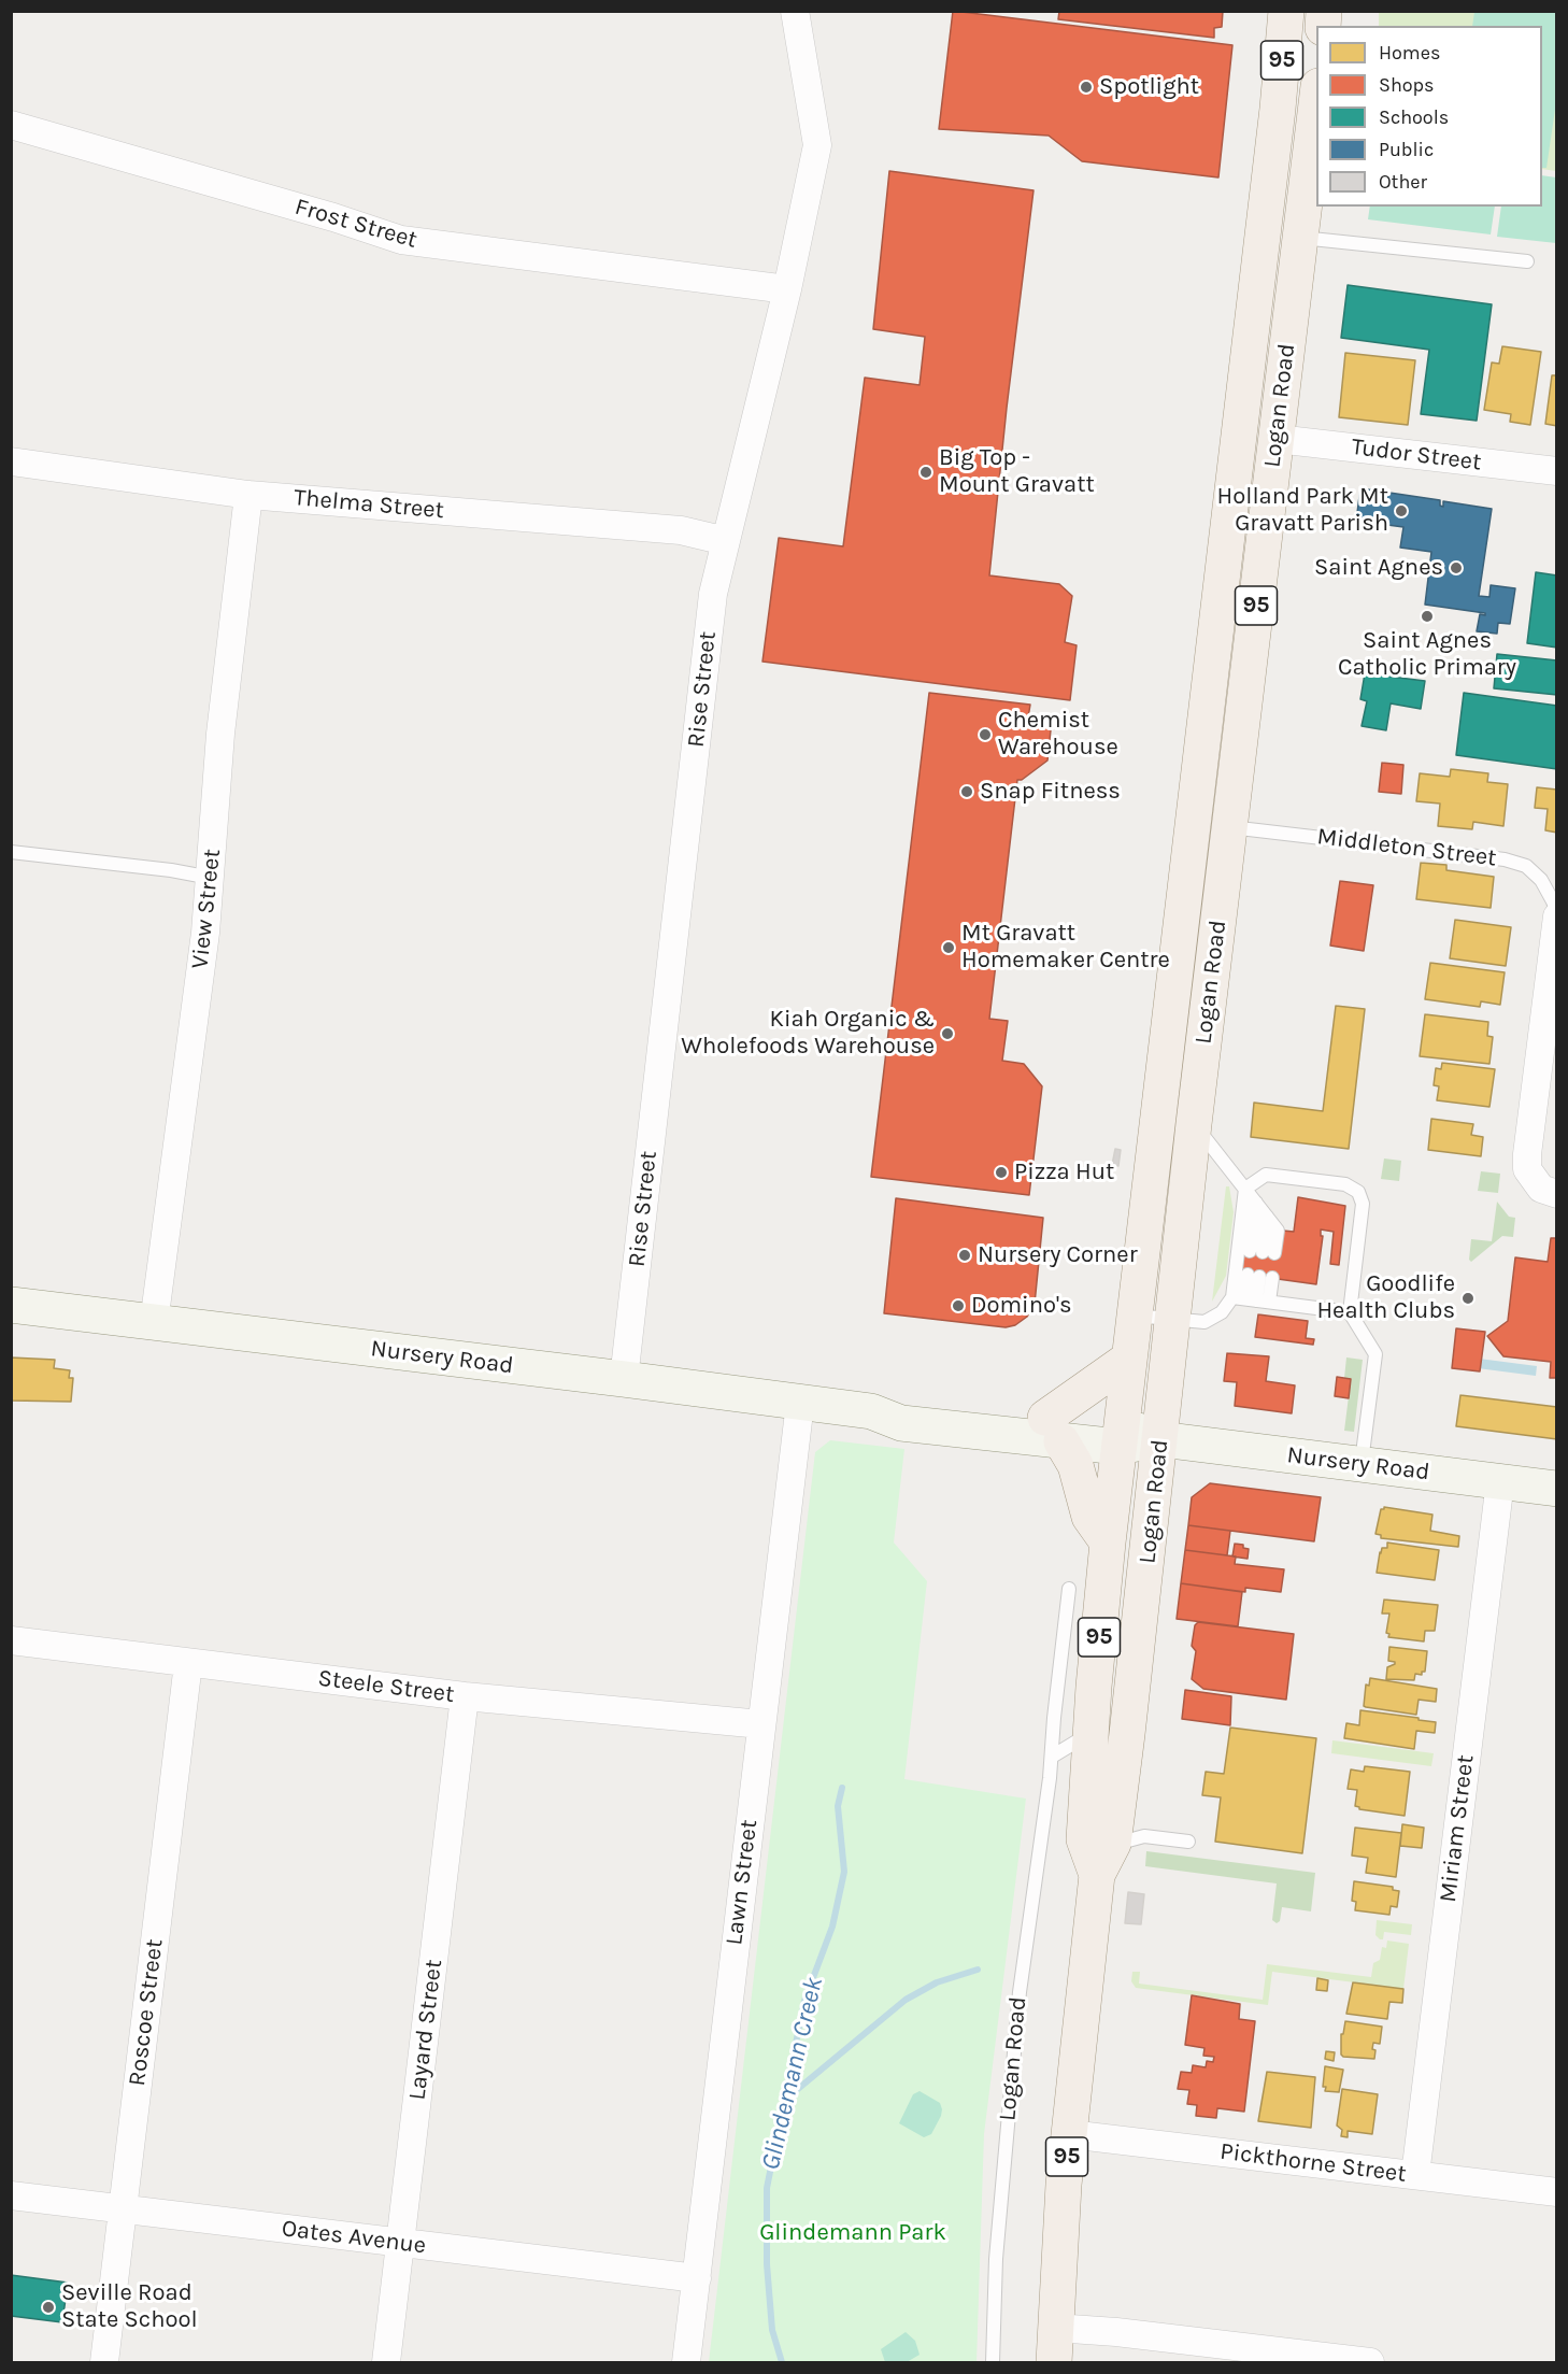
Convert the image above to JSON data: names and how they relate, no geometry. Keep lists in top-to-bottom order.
{
  "streets": {
    "main road": ["95", "Logan Road", "Nursery Road"],
    "street": [
      "Frost Street",
      "Tudor Street",
      "Thelma Street",
      "Rise Street",
      "View Street",
      "Steele Street",
      "Miriam Street",
      "Lawn Street",
      "Roscoe Street",
      "Layard Street",
      "Pickthorne Street",
      "Oates Avenue"
    ],
    "lane": ["Middleton Street"]
  },
  "crossings": [
    ["Frost Street", "Rise Street"],
    ["Logan Road", "Tudor Street"],
    ["Logan Road", "Middleton Street"],
    ["Logan Road", "Nursery Road"],
    ["Logan Road", "Pickthorne Street"],
    ["Thelma Street", "Rise Street"],
    ["Thelma Street", "View Street"],
    ["Rise Street", "Nursery Road"],
    ["View Street", "Nursery Road"],
    ["Nursery Road", "Miriam Street"],
    ["Nursery Road", "Lawn Street"],
    ["Steele Street", "Lawn Street"],
    ["Steele Street", "Roscoe Street"],
    ["Steele Street", "Layard Street"],
    ["Miriam Street", "Pickthorne Street"],
    ["Lawn Street", "Oates Avenue"],
    ["Roscoe Street", "Oates Avenue"],
    ["Layard Street", "Oates Avenue"]
  ],
  "water": ["Glindemann Creek"],
  "parks": ["Glindemann Park"],
  "places": [
    "Spotlight",
    "Big Top - Mount Gravatt",
    "Holland Park Mt Gravatt Parish",
    "Saint Agnes",
    "Saint Agnes Catholic Primary",
    "Chemist Warehouse",
    "Snap Fitness",
    "Mt Gravatt Homemaker Centre",
    "Kiah Organic & Wholefoods Warehouse",
    "Pizza Hut",
    "Nursery Corner",
    "Goodlife Health Clubs",
    "Domino's",
    "Seville Road State School"
  ],
  "legend": [
    "Homes",
    "Shops",
    "Schools",
    "Public",
    "Other"
  ]
}
